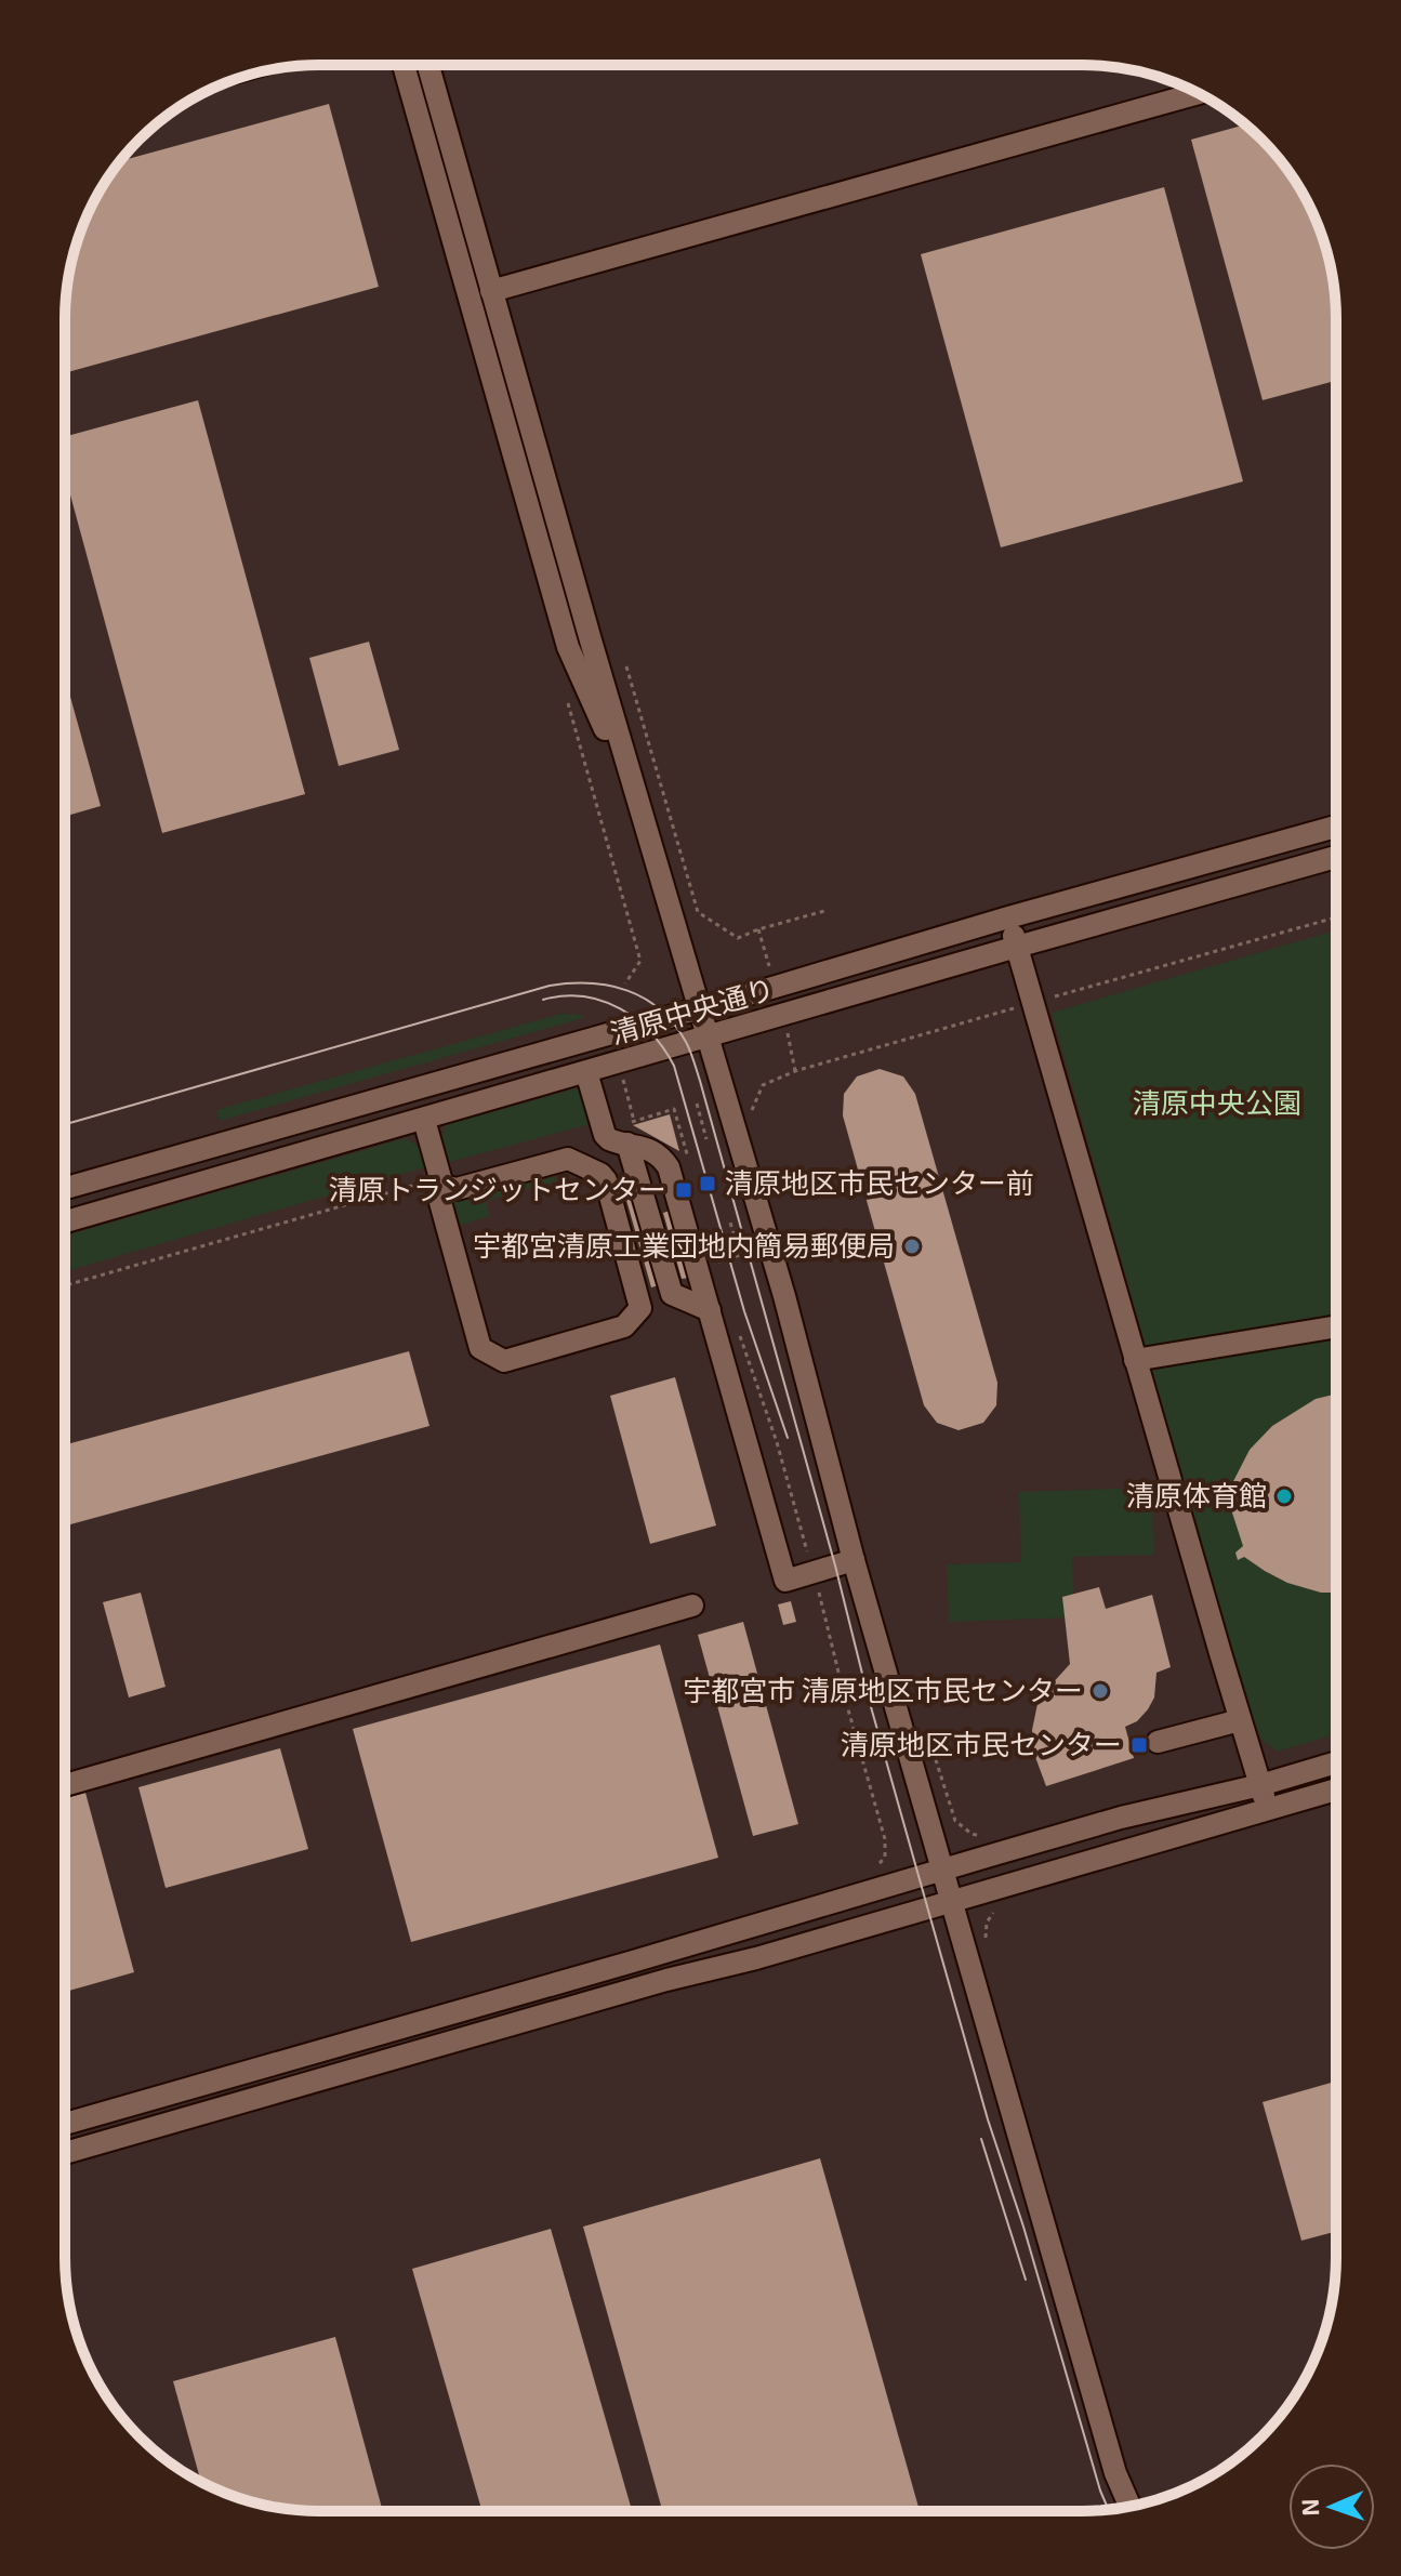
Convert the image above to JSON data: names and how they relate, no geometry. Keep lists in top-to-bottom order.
{
  "streets": {
    "street": ["清原中央通り"]
  },
  "parks": ["清原中央公園"],
  "places": {
    "transit": ["清原地区市民センター前", "清原トランジットセンター", "清原地区市民センター"],
    "other": ["宇都宮清原工業団地内簡易郵便局", "清原体育館", "宇都宮市 清原地区市民センター"]
  },
  "north": "left"
}
